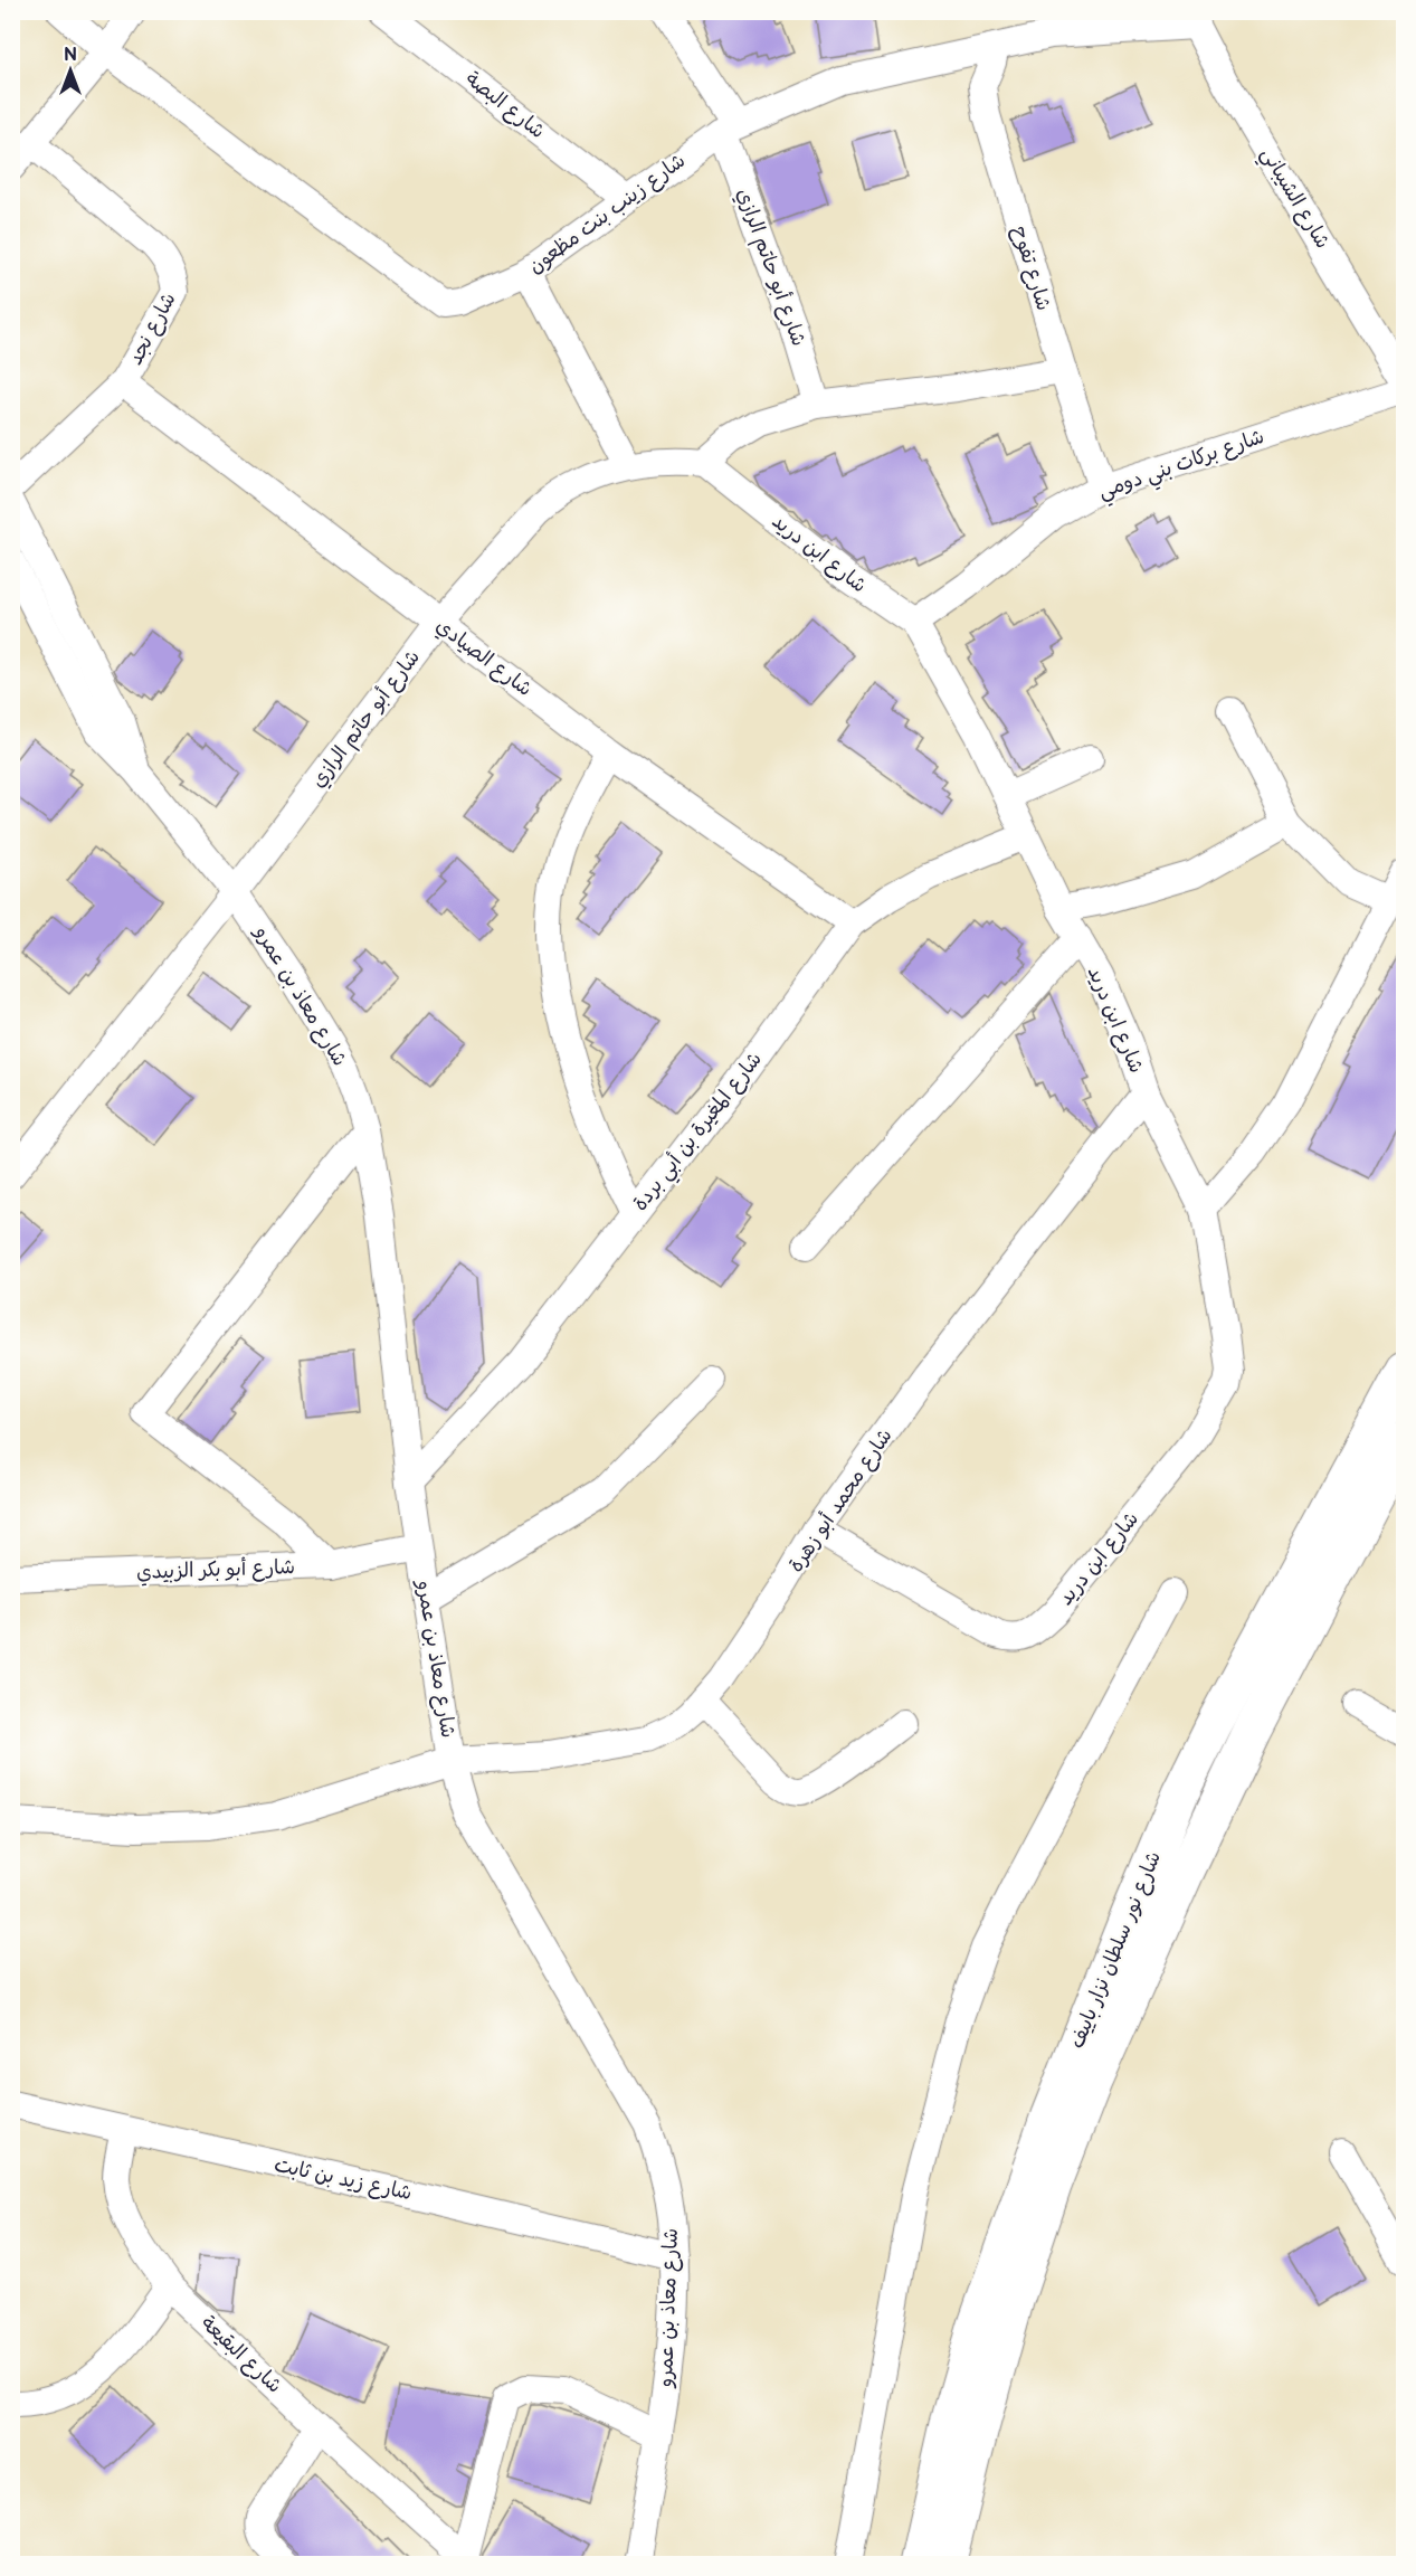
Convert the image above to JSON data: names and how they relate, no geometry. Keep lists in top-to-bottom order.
{
  "streets": {
    "main road": ["شارع نور سلطان نزار باييف"],
    "street": [
      "شارع البصة",
      "شارع الشيباني",
      "شارع زينب بنت مظعون",
      "شارع أبو حاتم الرازي",
      "شارع تفوح",
      "شارع نجد",
      "شارع بركات بني دومي",
      "شارع ابن دريد",
      "شارع الصيادي",
      "شارع معاذ بن عمرو",
      "شارع المغيرة بن أبي بردة",
      "شارع محمد أبو زهرة",
      "شارع أبو بكر الزبيدي",
      "شارع زيد بن ثابت",
      "شارع البقيعة"
    ]
  },
  "crossings": [
    ["شارع البصة", "شارع زينب بنت مظعون"],
    ["شارع الشيباني", "شارع زينب بنت مظعون"],
    ["شارع زينب بنت مظعون", "شارع أبو حاتم الرازي"],
    ["شارع زينب بنت مظعون", "شارع تفوح"],
    ["شارع أبو حاتم الرازي", "شارع ابن دريد"],
    ["شارع أبو حاتم الرازي", "شارع الصيادي"],
    ["شارع أبو حاتم الرازي", "شارع معاذ بن عمرو"],
    ["شارع تفوح", "شارع بركات بني دومي"],
    ["شارع نجد", "شارع الصيادي"],
    ["شارع بركات بني دومي", "شارع ابن دريد"],
    ["شارع ابن دريد", "شارع المغيرة بن أبي بردة"],
    ["شارع ابن دريد", "شارع محمد أبو زهرة"],
    ["شارع الصيادي", "شارع المغيرة بن أبي بردة"],
    ["شارع معاذ بن عمرو", "شارع المغيرة بن أبي بردة"],
    ["شارع معاذ بن عمرو", "شارع محمد أبو زهرة"],
    ["شارع معاذ بن عمرو", "شارع أبو بكر الزبيدي"],
    ["شارع معاذ بن عمرو", "شارع زيد بن ثابت"],
    ["شارع زيد بن ثابت", "شارع البقيعة"]
  ],
  "north": "top"
}
